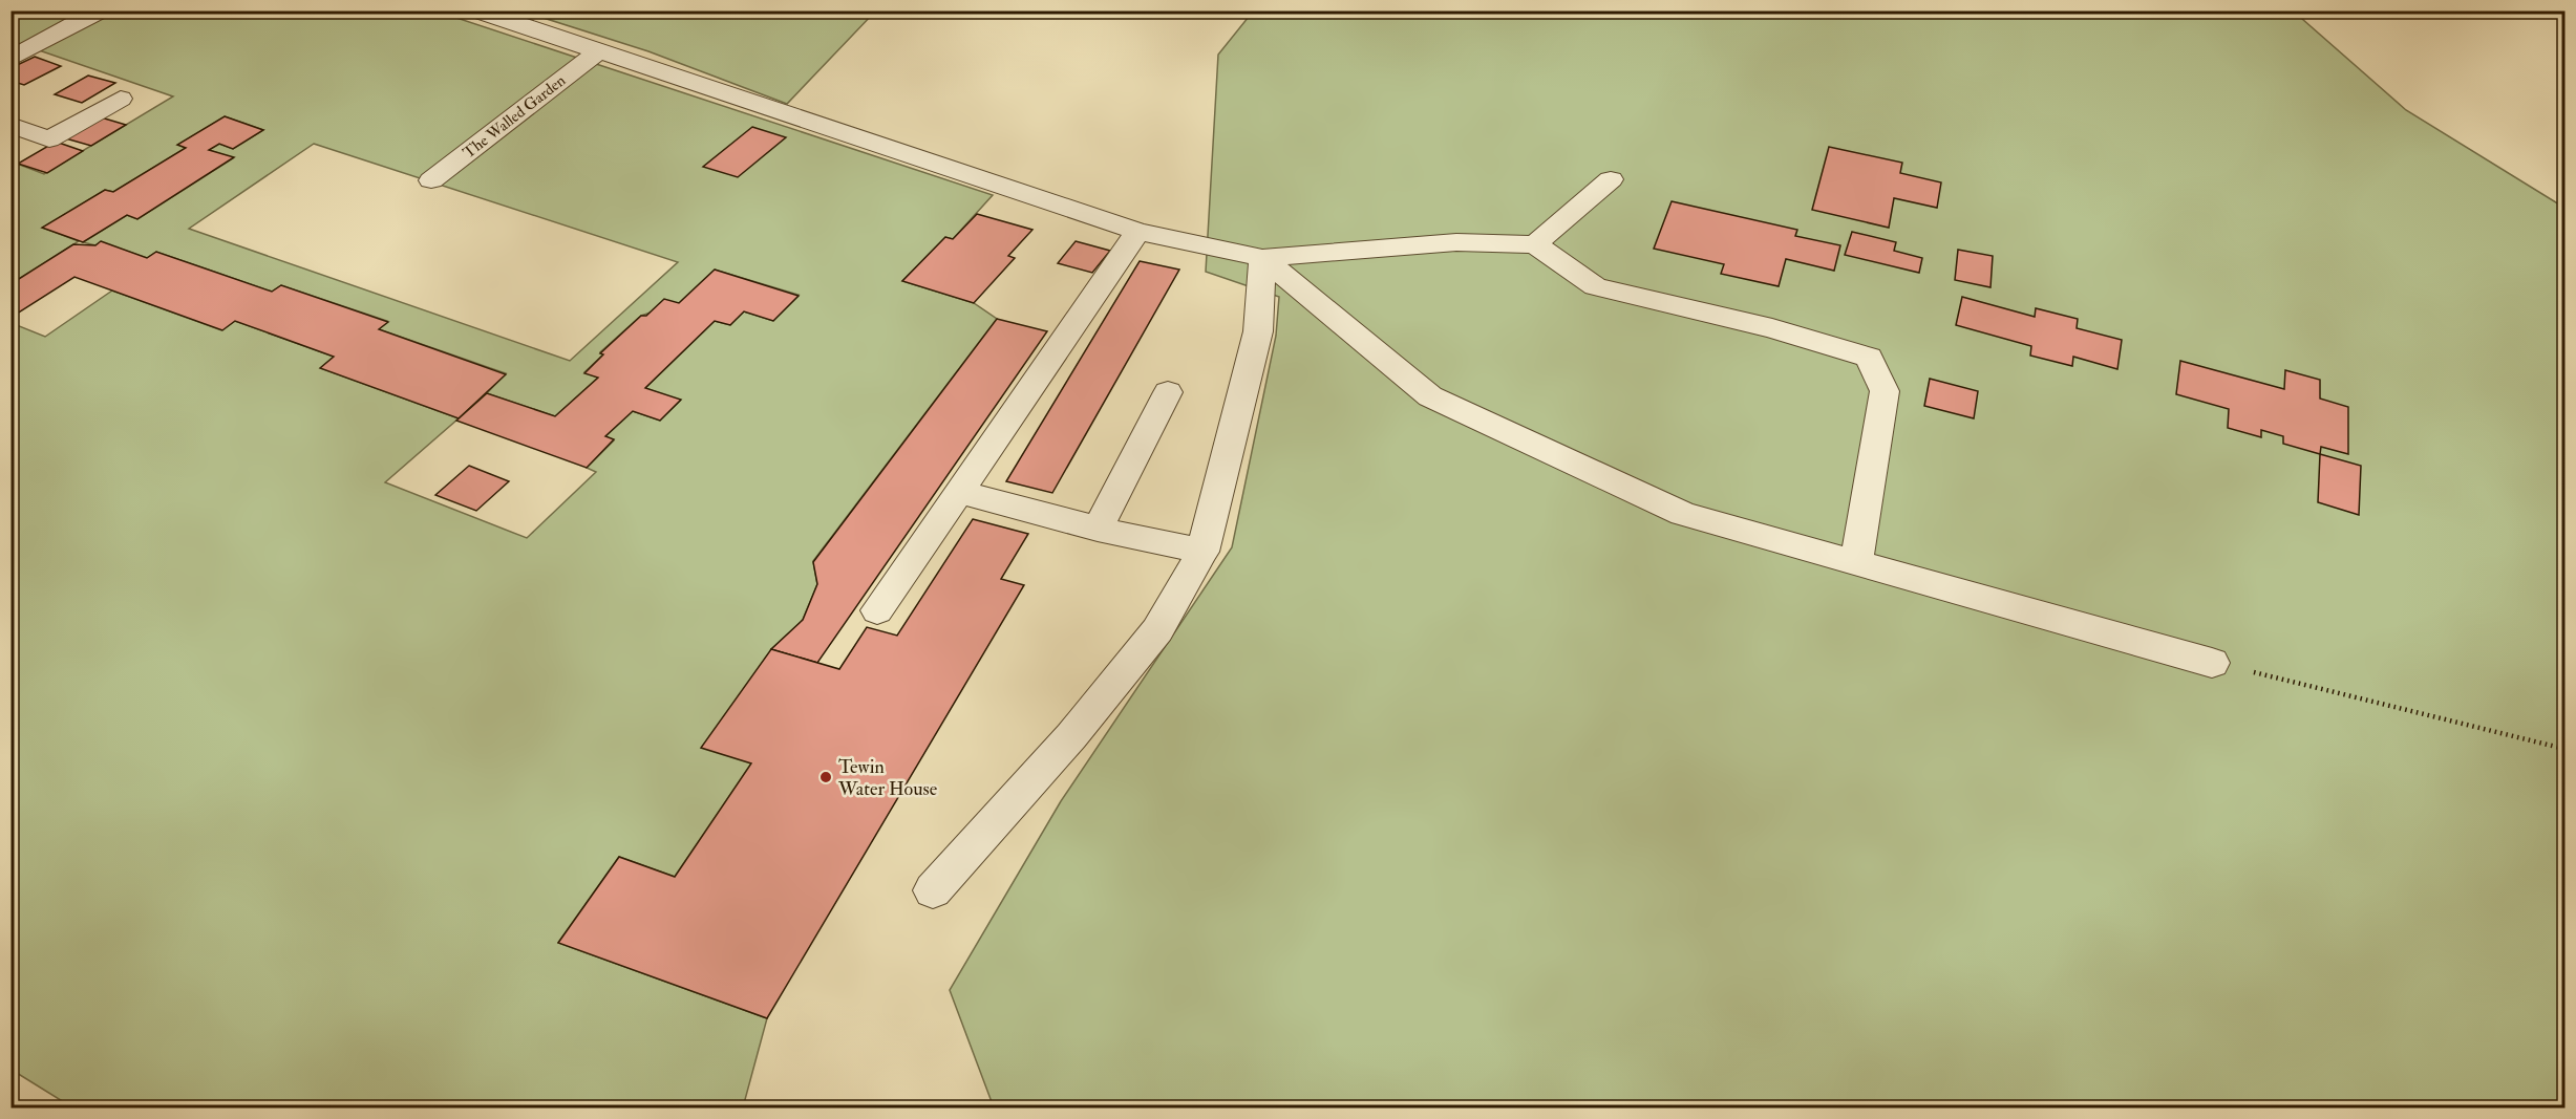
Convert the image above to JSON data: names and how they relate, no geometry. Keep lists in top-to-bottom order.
{
  "streets": {
    "lane": ["The Walled Garden"]
  },
  "places": ["Tewin Water House"]
}
